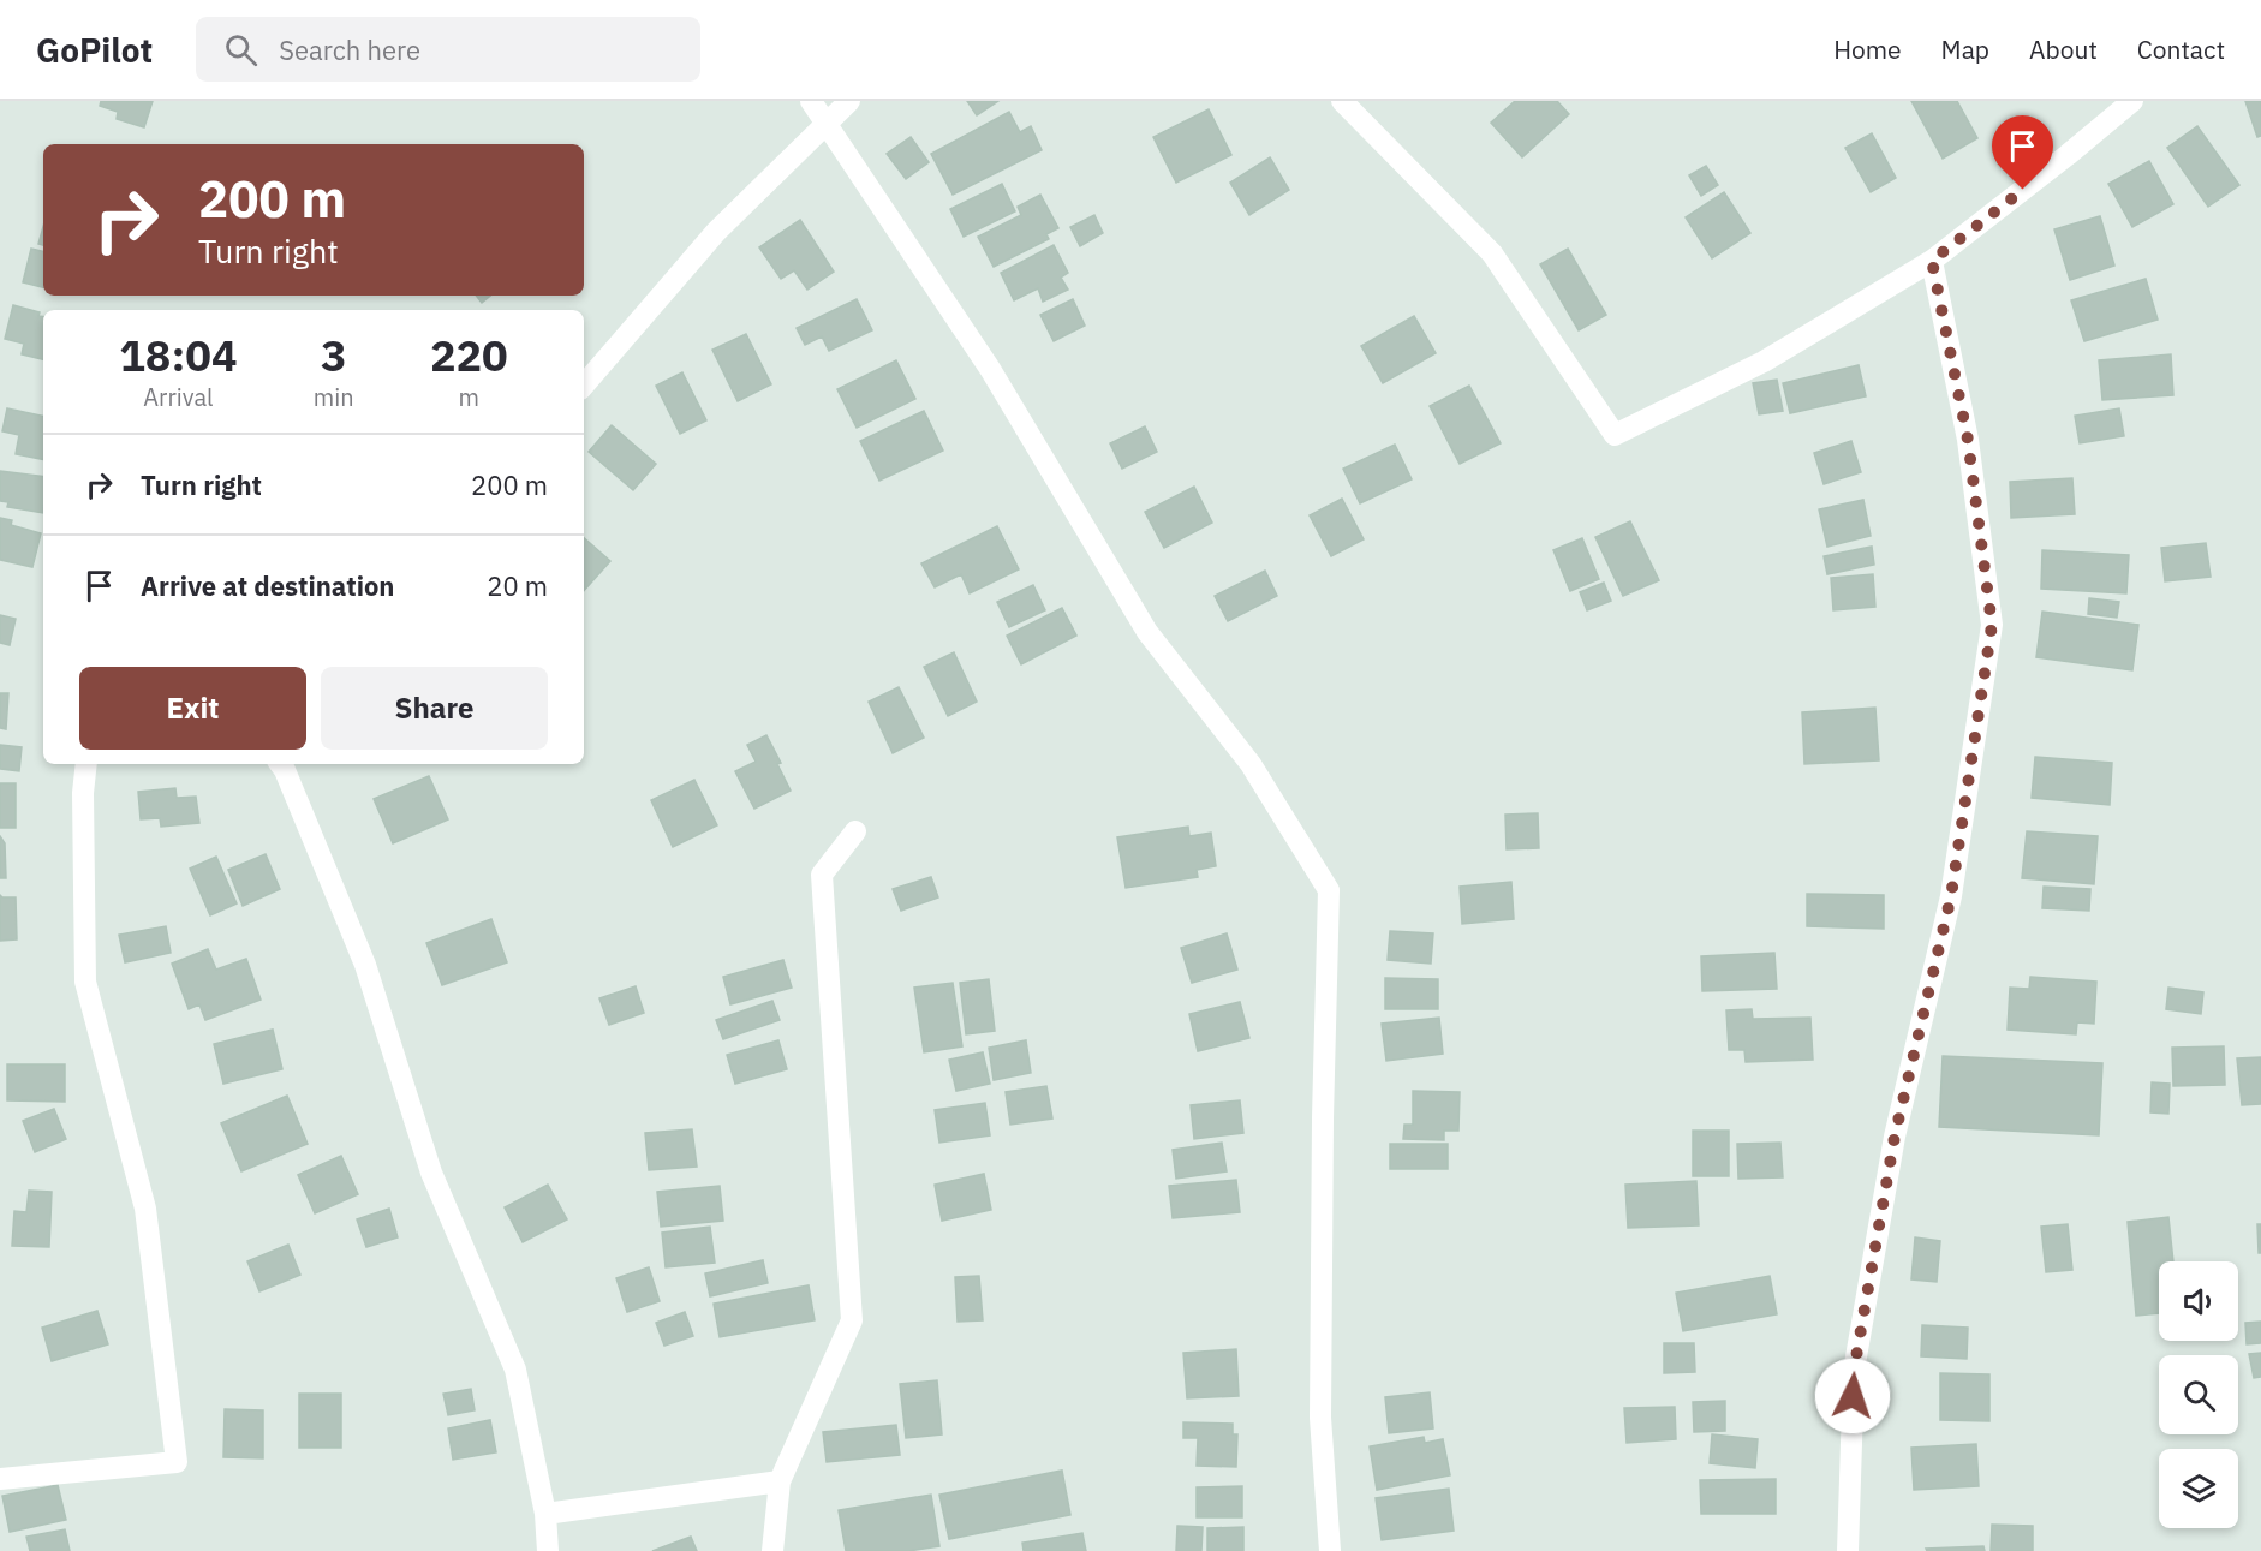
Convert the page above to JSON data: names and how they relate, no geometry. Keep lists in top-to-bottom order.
{
  "page": {
    "header": "GoPilot",
    "search": "Search here",
    "nav": [
      "Home",
      "Map",
      "About",
      "Contact"
    ],
    "turn": ["200 m", "Turn right"],
    "eta": [
      "18:04",
      "Arrival",
      "3",
      "min",
      "220",
      "m"
    ],
    "list": [
      {
        "name": "Turn right",
        "value": "200 m"
      },
      {
        "name": "Arrive at destination",
        "value": "20 m"
      }
    ],
    "buttons": ["Exit", "Share"]
  }
}
